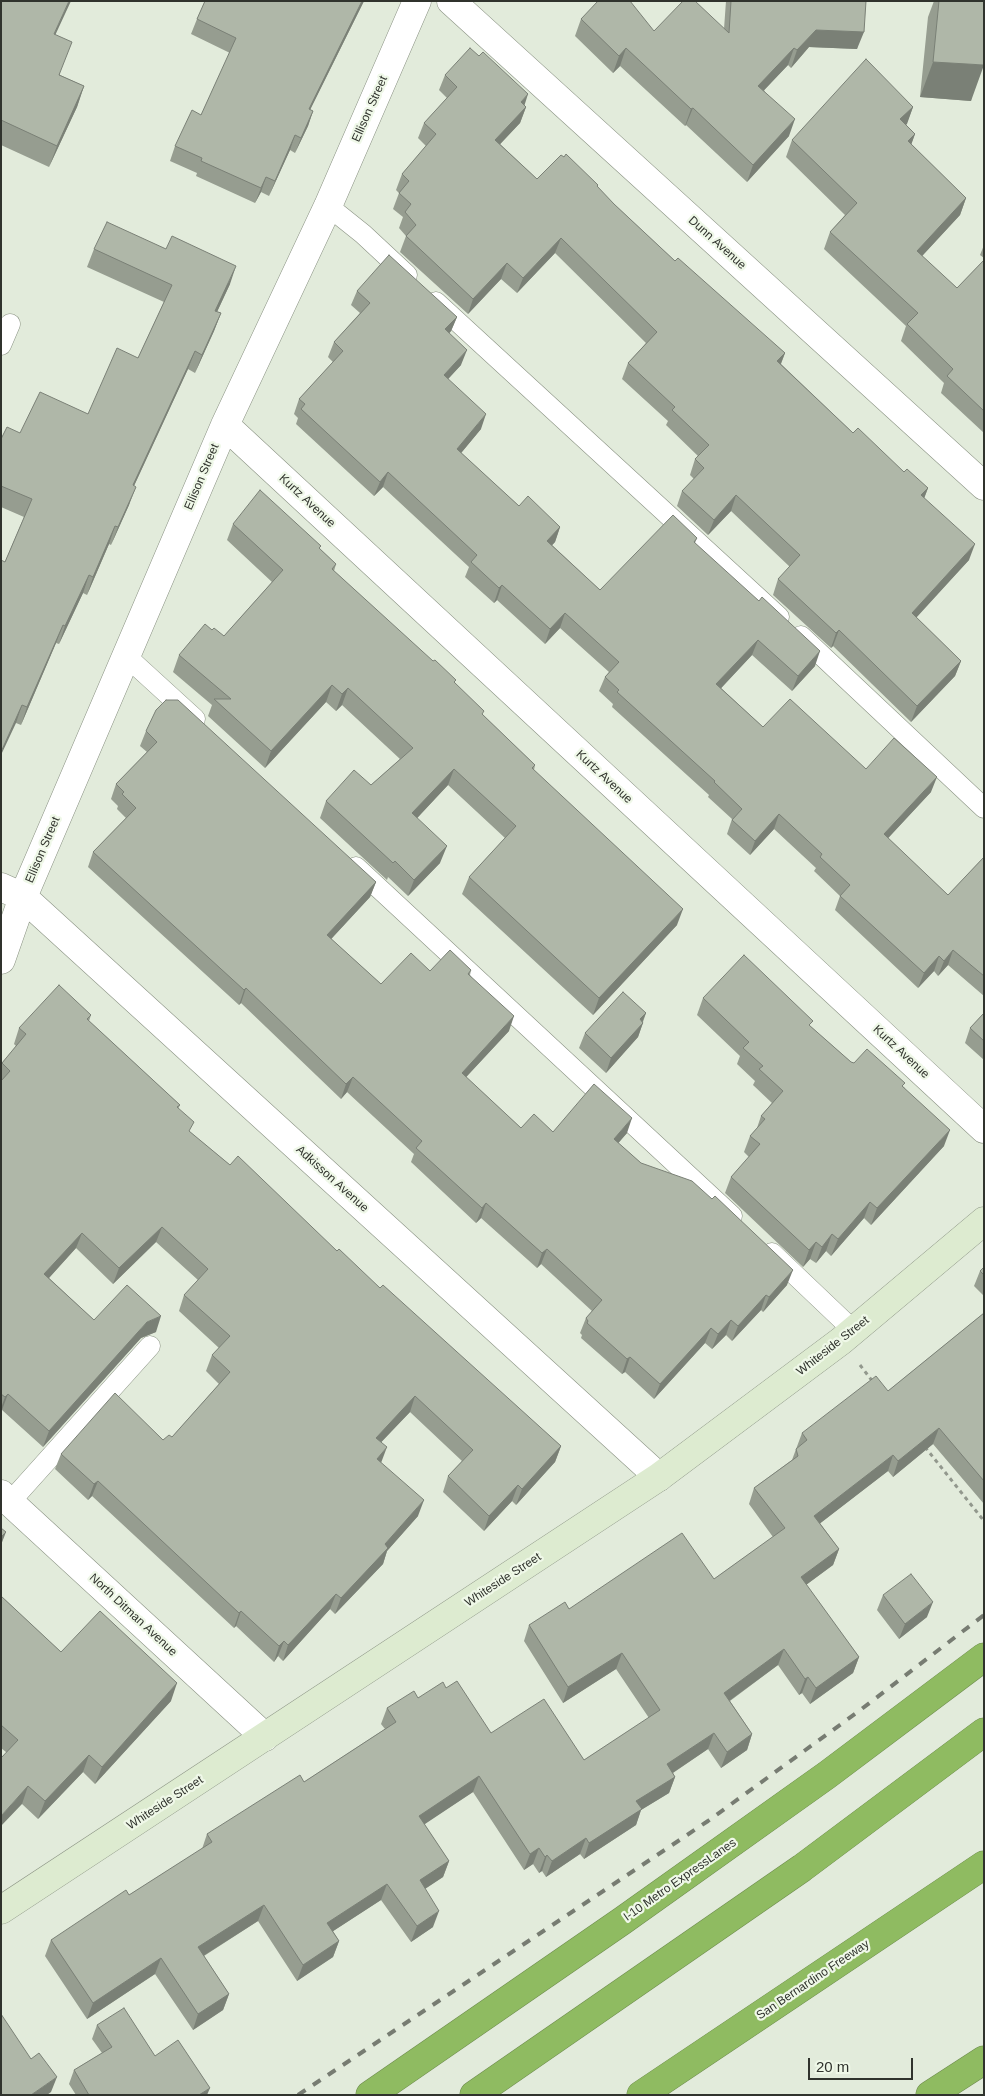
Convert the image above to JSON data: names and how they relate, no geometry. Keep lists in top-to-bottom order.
{
  "streets": {
    "highway": ["I-10 Metro ExpressLanes", "San Bernardino Freeway"],
    "street": [
      "Ellison Street",
      "Dunn Avenue",
      "Kurtz Avenue",
      "Adkisson Avenue",
      "Whiteside Street",
      "North Ditman Avenue"
    ]
  },
  "crossings": [
    ["Ellison Street", "Kurtz Avenue"],
    ["Ellison Street", "Adkisson Avenue"],
    ["Adkisson Avenue", "Whiteside Street"],
    ["Whiteside Street", "North Ditman Avenue"]
  ],
  "scale_bar": "20 m"
}
